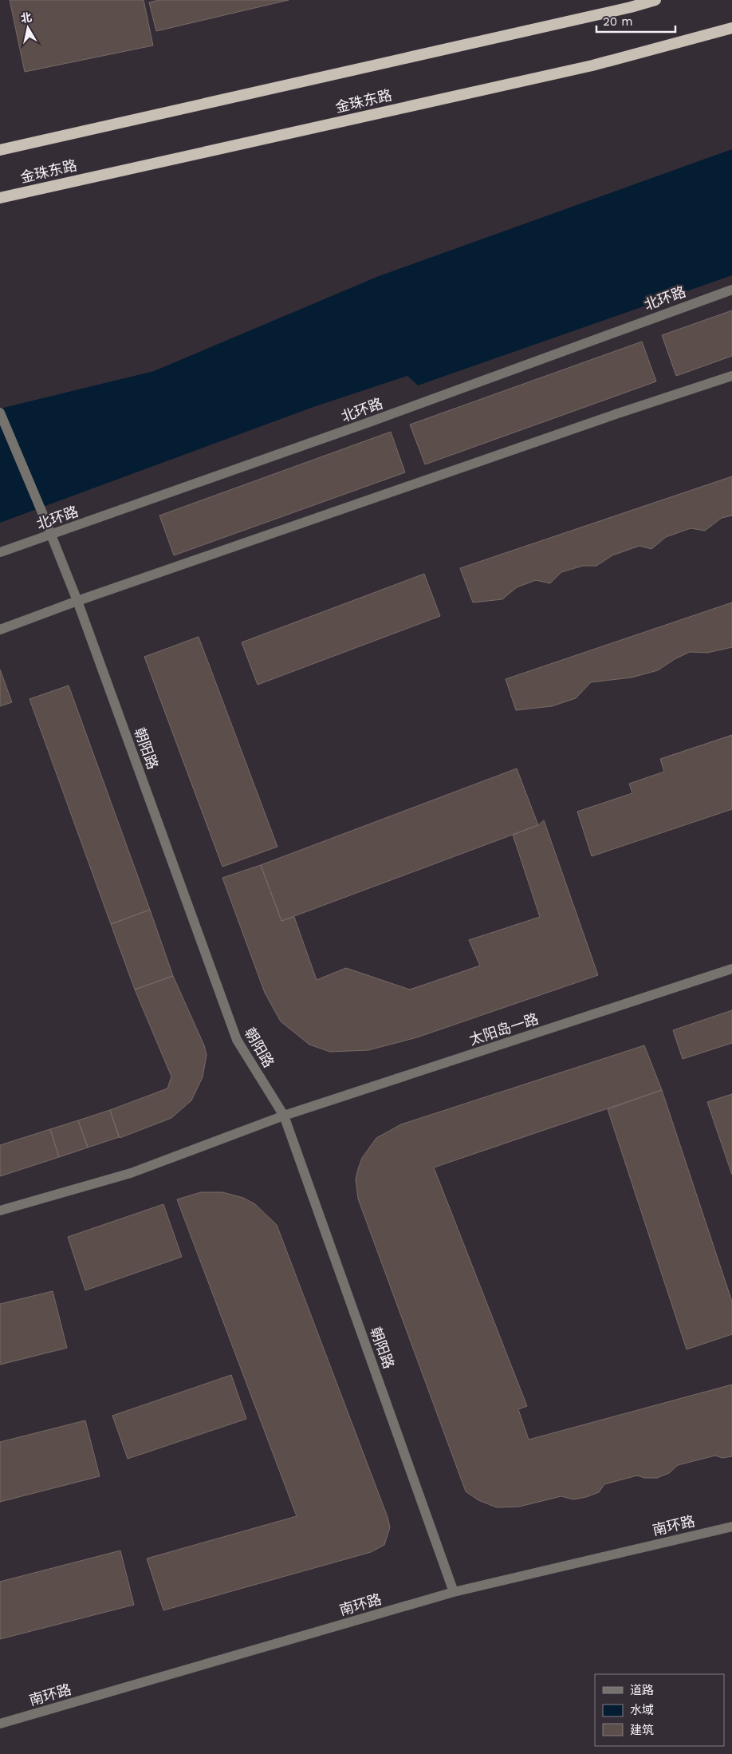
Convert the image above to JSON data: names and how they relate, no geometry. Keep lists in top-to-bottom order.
{
  "streets": {
    "highway": ["金珠东路"],
    "street": [
      "北环路",
      "朝阳路",
      "太阳岛一路",
      "南环路"
    ]
  },
  "crossings": [
    ["北环路", "朝阳路"],
    ["朝阳路", "太阳岛一路"],
    ["朝阳路", "南环路"]
  ],
  "legend": ["道路", "水域", "建筑"],
  "scale_bar": "20 m",
  "north": "top"
}
